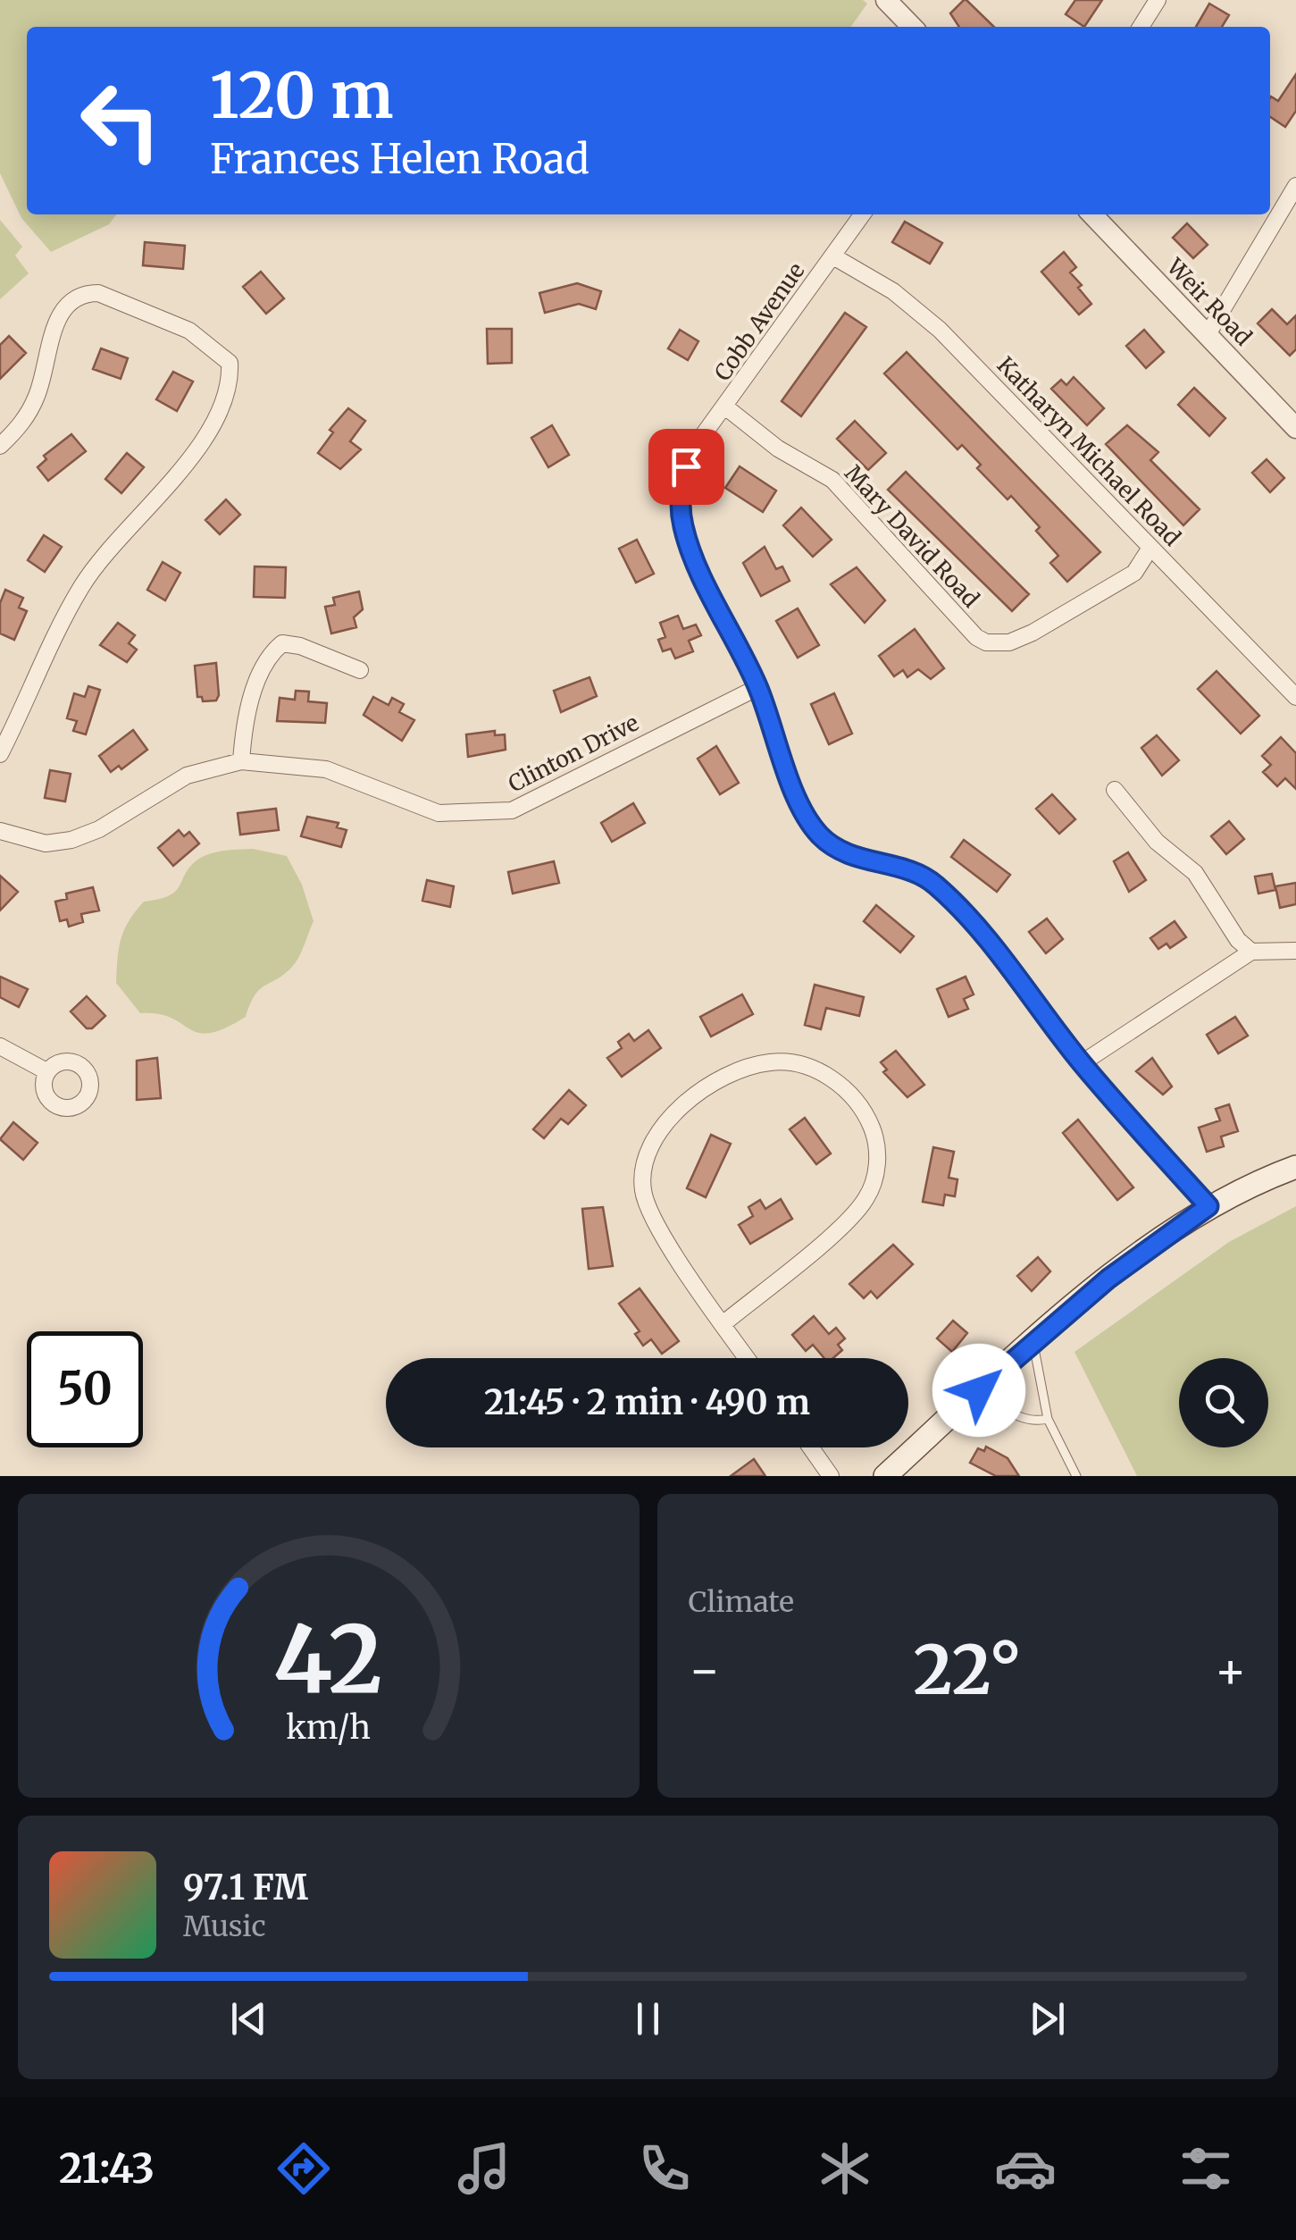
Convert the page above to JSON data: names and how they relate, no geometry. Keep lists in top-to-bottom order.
{
  "streets": {
    "street": [
      "Weir Road",
      "Cobb Avenue",
      "Katharyn Michael Road",
      "Mary David Road",
      "Clinton Drive"
    ]
  },
  "crossings": [
    ["Cobb Avenue", "Katharyn Michael Road"],
    ["Cobb Avenue", "Mary David Road"],
    ["Cobb Avenue", "Clinton Drive"],
    ["Katharyn Michael Road", "Mary David Road"]
  ],
  "page": {
    "turn": ["120 m", "Frances Helen Road"],
    "limit": "50",
    "trip": "21:45 · 2 min · 490 m",
    "tile": "Climate",
    "heat": ["−", "22°", "+"],
    "song": ["97.1 FM", "Music"],
    "tabs": "21:43",
    "gauge": ["42", "km/h"]
  }
}
